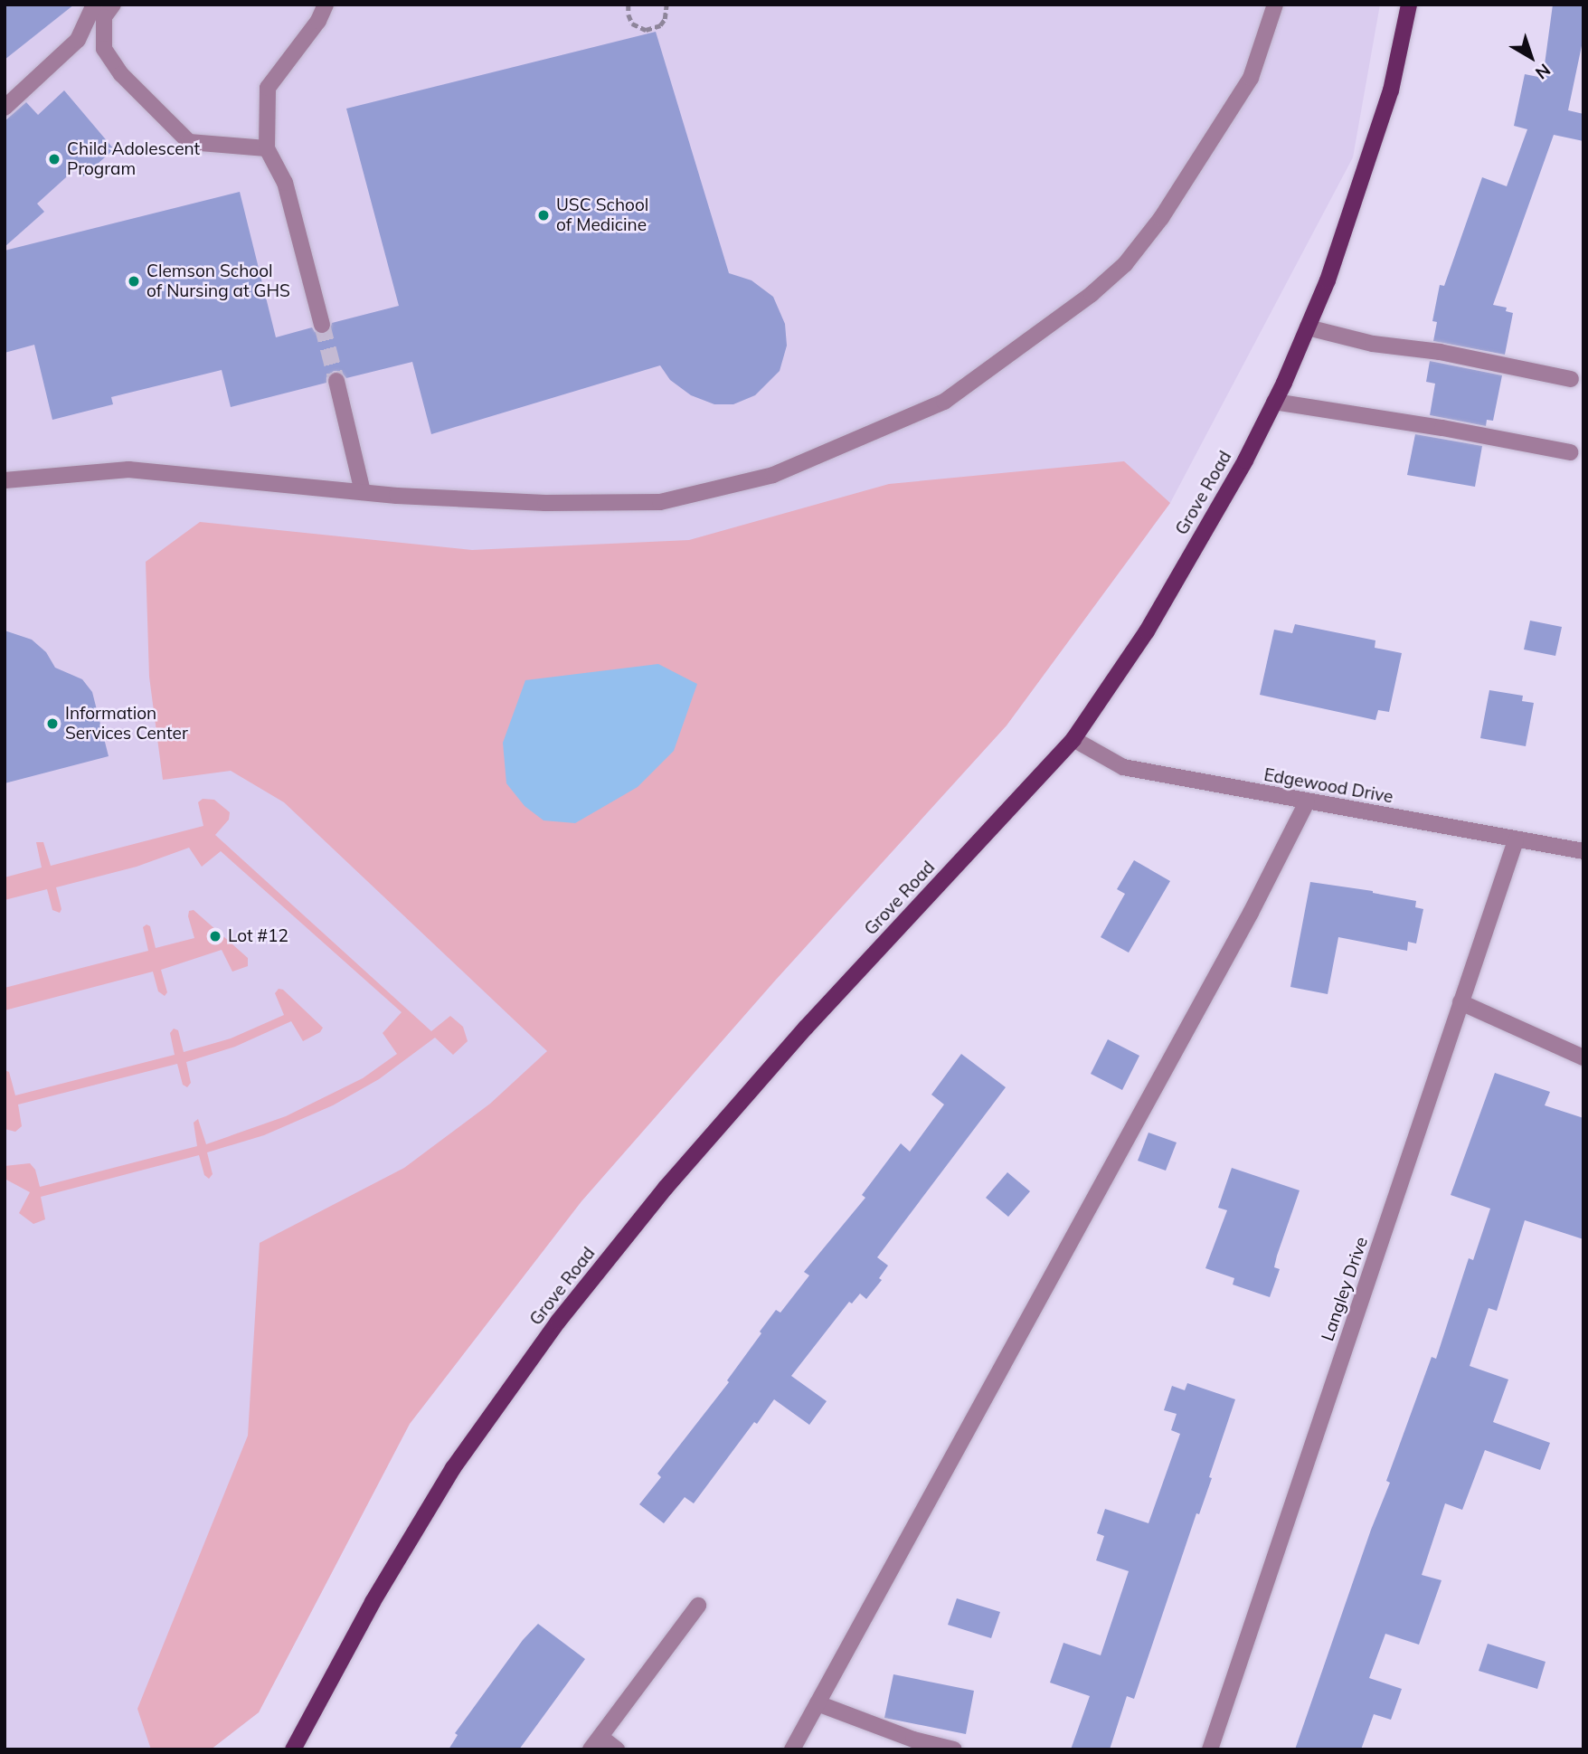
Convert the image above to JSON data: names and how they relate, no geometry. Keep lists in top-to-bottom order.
{
  "streets": {
    "main road": ["Grove Road"],
    "street": ["Edgewood Drive", "Langley Drive"]
  },
  "crossings": [
    ["Grove Road", "Edgewood Drive"],
    ["Edgewood Drive", "Langley Drive"]
  ],
  "places": [
    "Child Adolescent Program",
    "USC School of Medicine",
    "Clemson School of Nursing at GHS",
    "Information Services Center",
    "Lot #12"
  ],
  "north": "bottom right"
}
